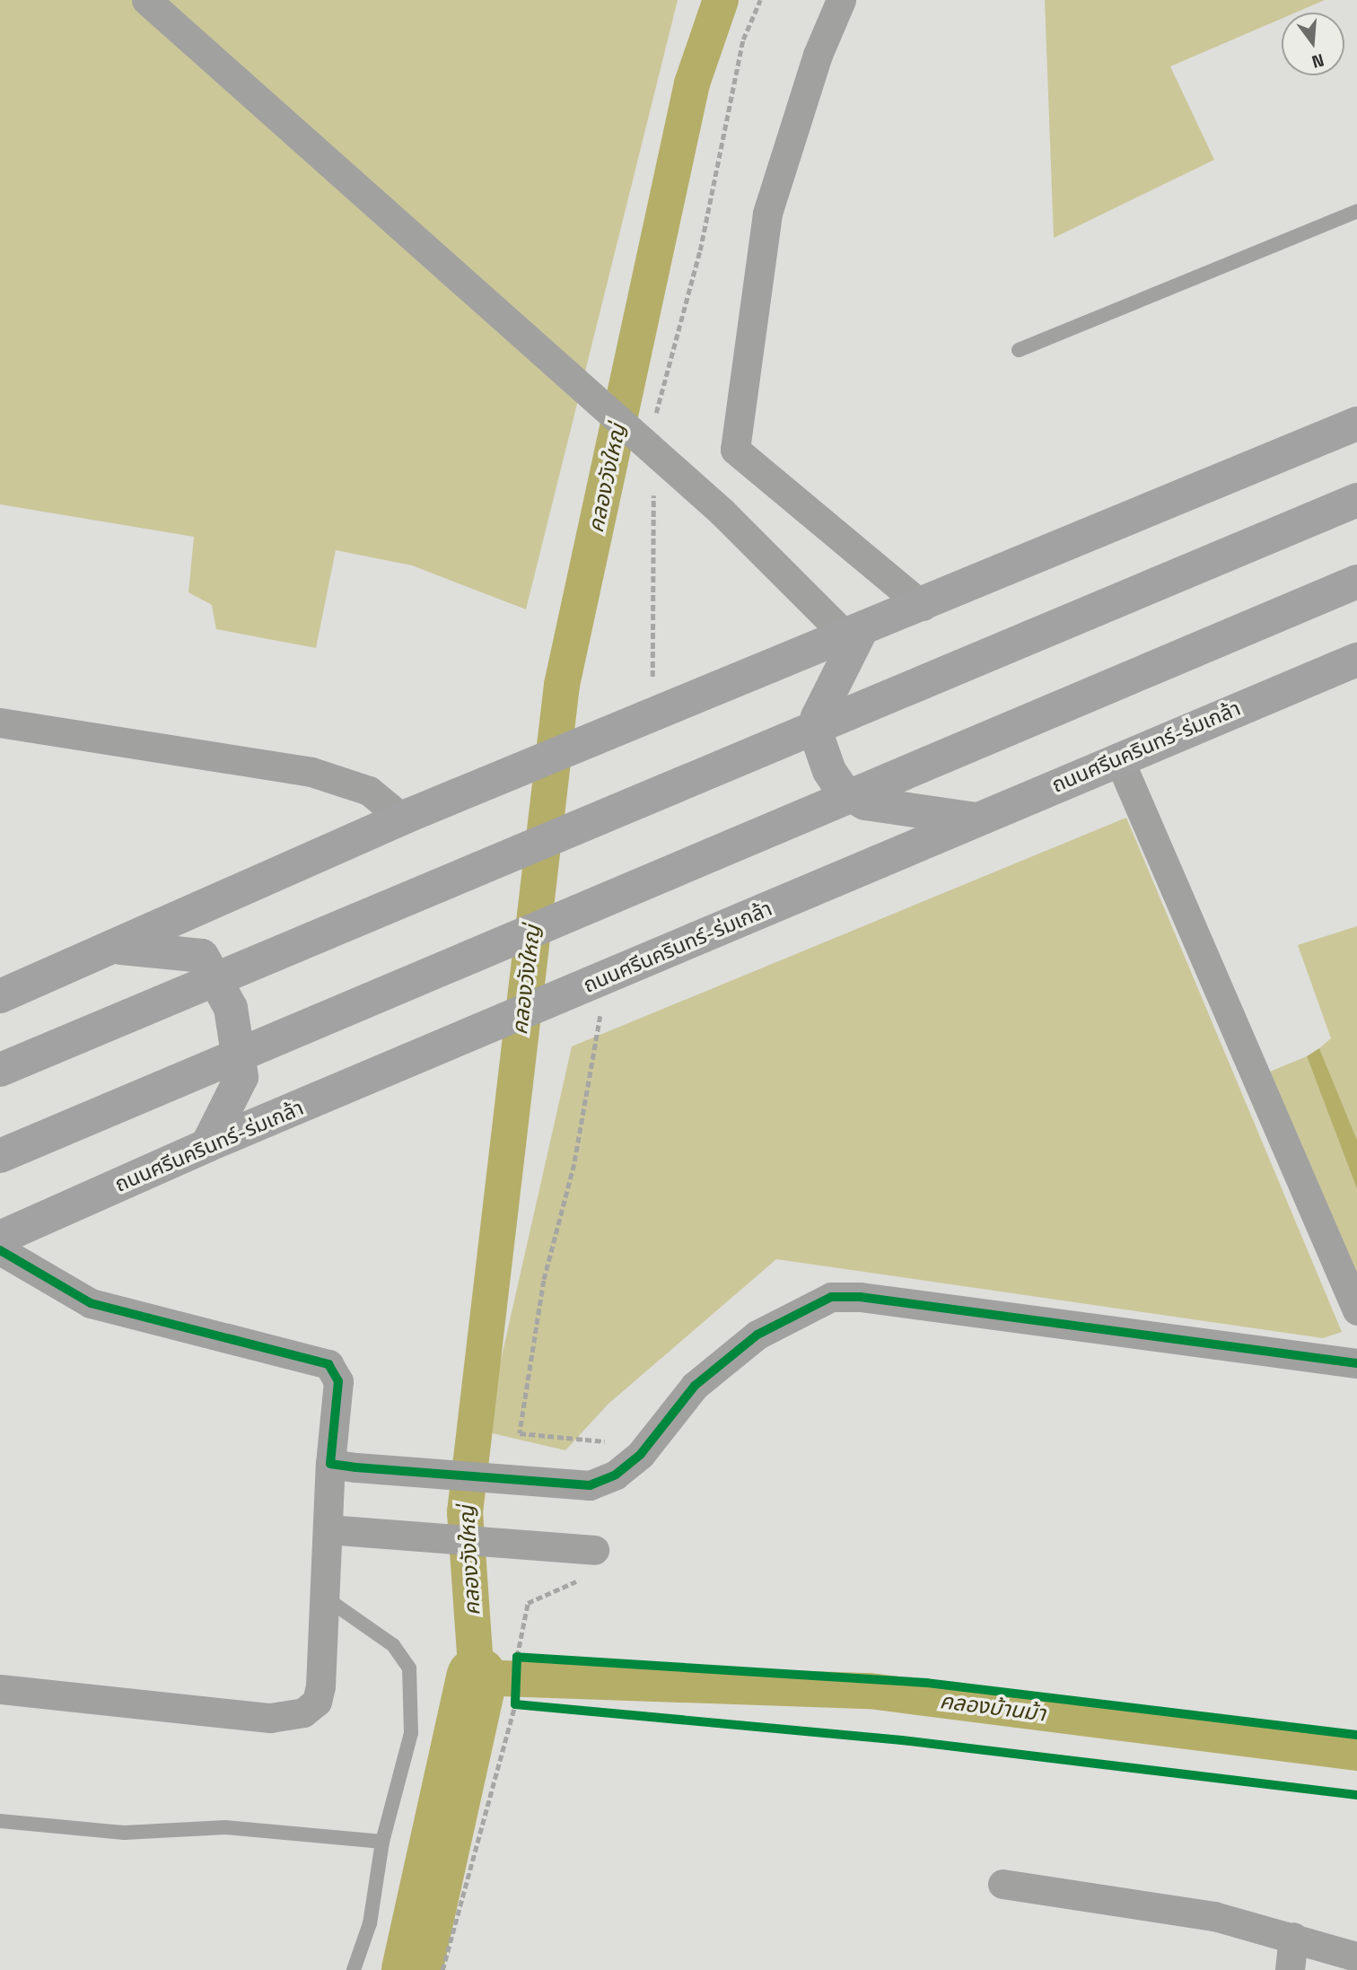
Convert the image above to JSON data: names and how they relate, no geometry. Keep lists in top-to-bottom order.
{
  "streets": {
    "main road": ["ถนนศรีนครินทร์-ร่มเกล้า"]
  },
  "water": ["คลองวังใหญ่", "คลองบ้านม้า"],
  "north": "bottom"
}
